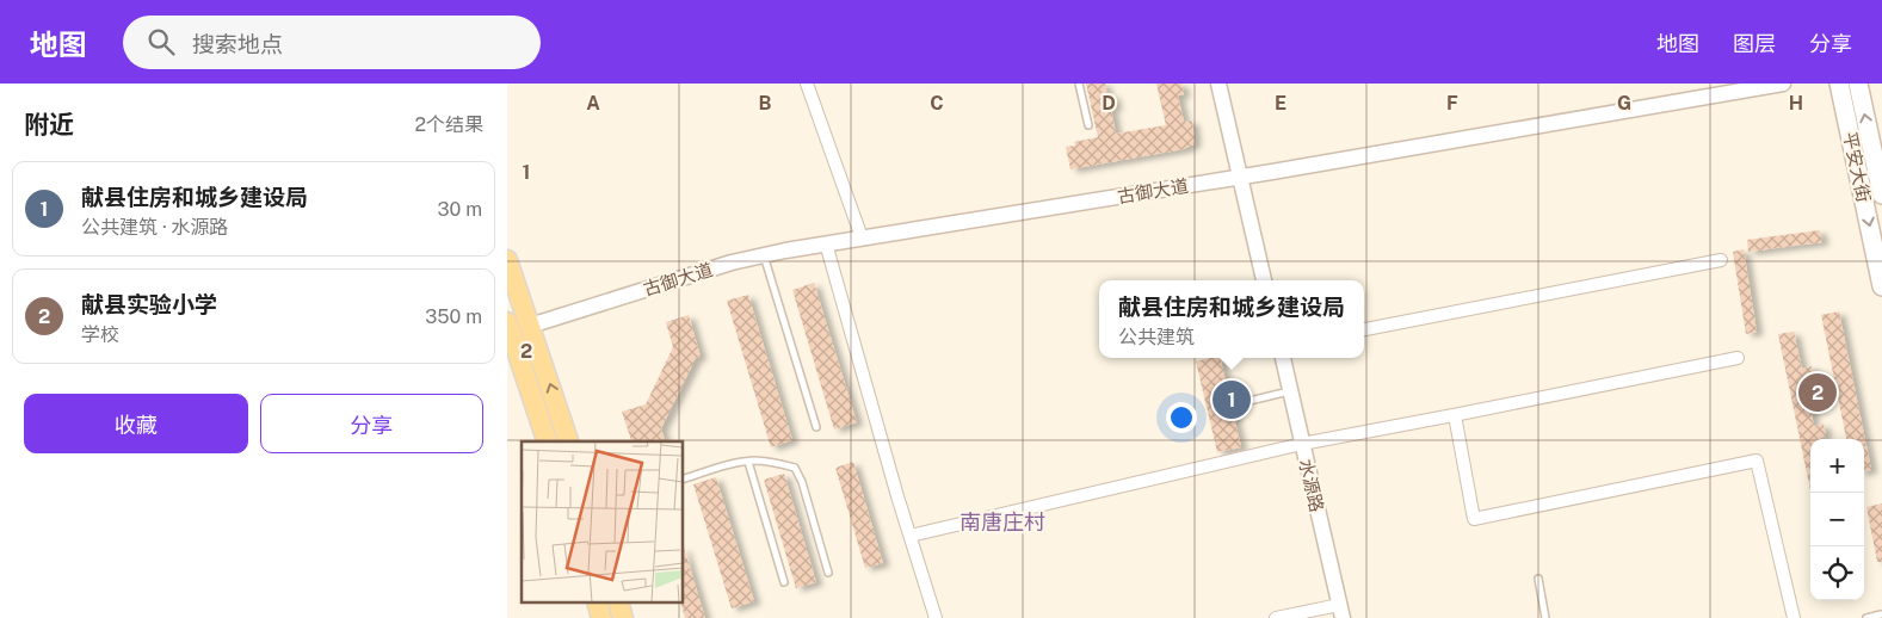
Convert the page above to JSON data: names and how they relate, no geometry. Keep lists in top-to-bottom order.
{
  "streets": {
    "main road": ["平安大街", "古御大道"],
    "street": ["水源路"]
  },
  "districts": ["南唐庄村"],
  "page": {
    "header": "地图",
    "search": "搜索地点",
    "nav": ["地图", "图层", "分享"],
    "heading": ["附近", "2个结果"],
    "list": [
      {
        "mark": "1",
        "name": "献县住房和城乡建设局",
        "note": "公共建筑 · 水源路",
        "value": "30 m"
      },
      {
        "mark": "2",
        "name": "献县实验小学",
        "note": "学校",
        "value": "350 m"
      }
    ],
    "popup": ["献县住房和城乡建设局", "公共建筑"],
    "pins": ["2", "1"],
    "buttons": ["收藏", "分享"],
    "map_buttons": ["+", "−"]
  },
  "grid": {
    "columns": [
      "A",
      "B",
      "C",
      "D",
      "E",
      "F",
      "G",
      "H"
    ],
    "rows": ["1", "2"]
  }
}
